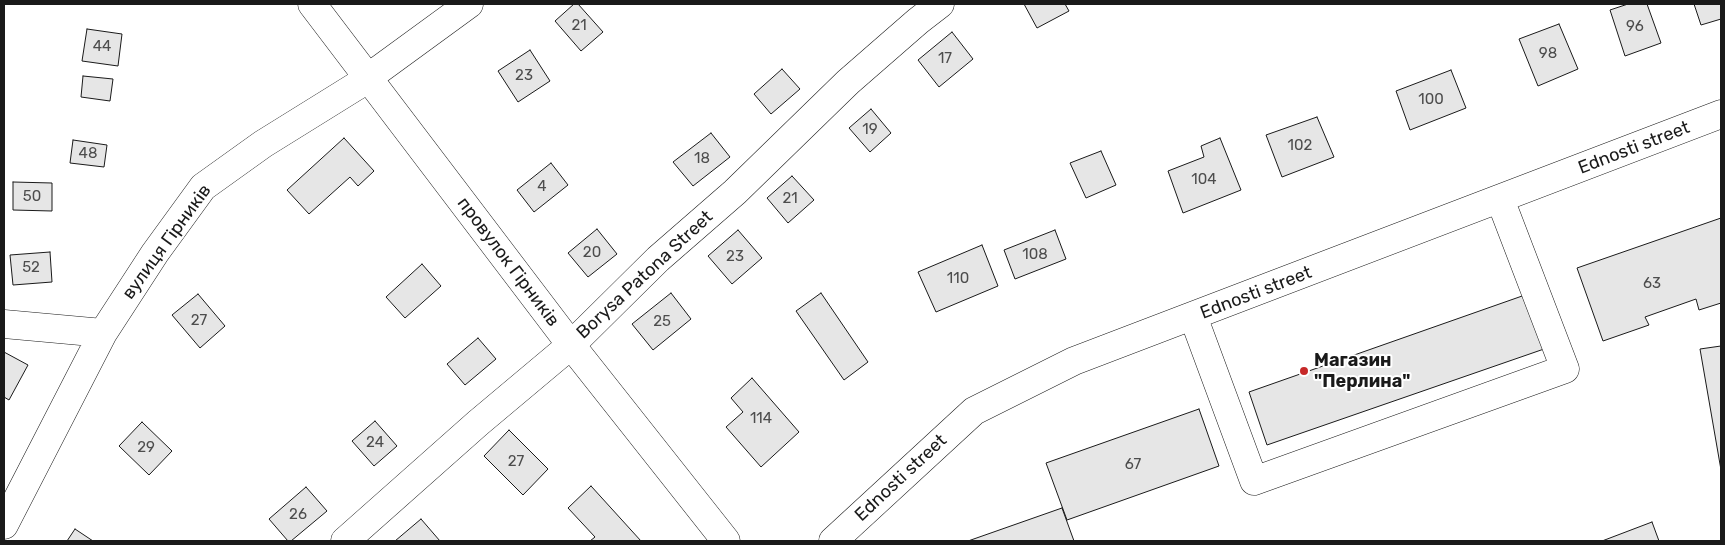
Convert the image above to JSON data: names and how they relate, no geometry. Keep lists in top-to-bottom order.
{
  "streets": {
    "street": [
      "Ednosti street",
      "вулиця Гірників",
      "провулок Гірників",
      "Borysa Patona Street"
    ]
  },
  "crossings": [
    ["вулиця Гірників", "провулок Гірників"],
    ["провулок Гірників", "Borysa Patona Street"]
  ],
  "places": ["Магазин \"Перлина\""],
  "house_numbers": [
    "21",
    "96",
    "44",
    "98",
    "17",
    "23",
    "100",
    "19",
    "102",
    "48",
    "18",
    "104",
    "4",
    "50",
    "21",
    "20",
    "108",
    "23",
    "52",
    "110",
    "63",
    "27",
    "25",
    "114",
    "24",
    "29",
    "27",
    "67",
    "26"
  ]
}
